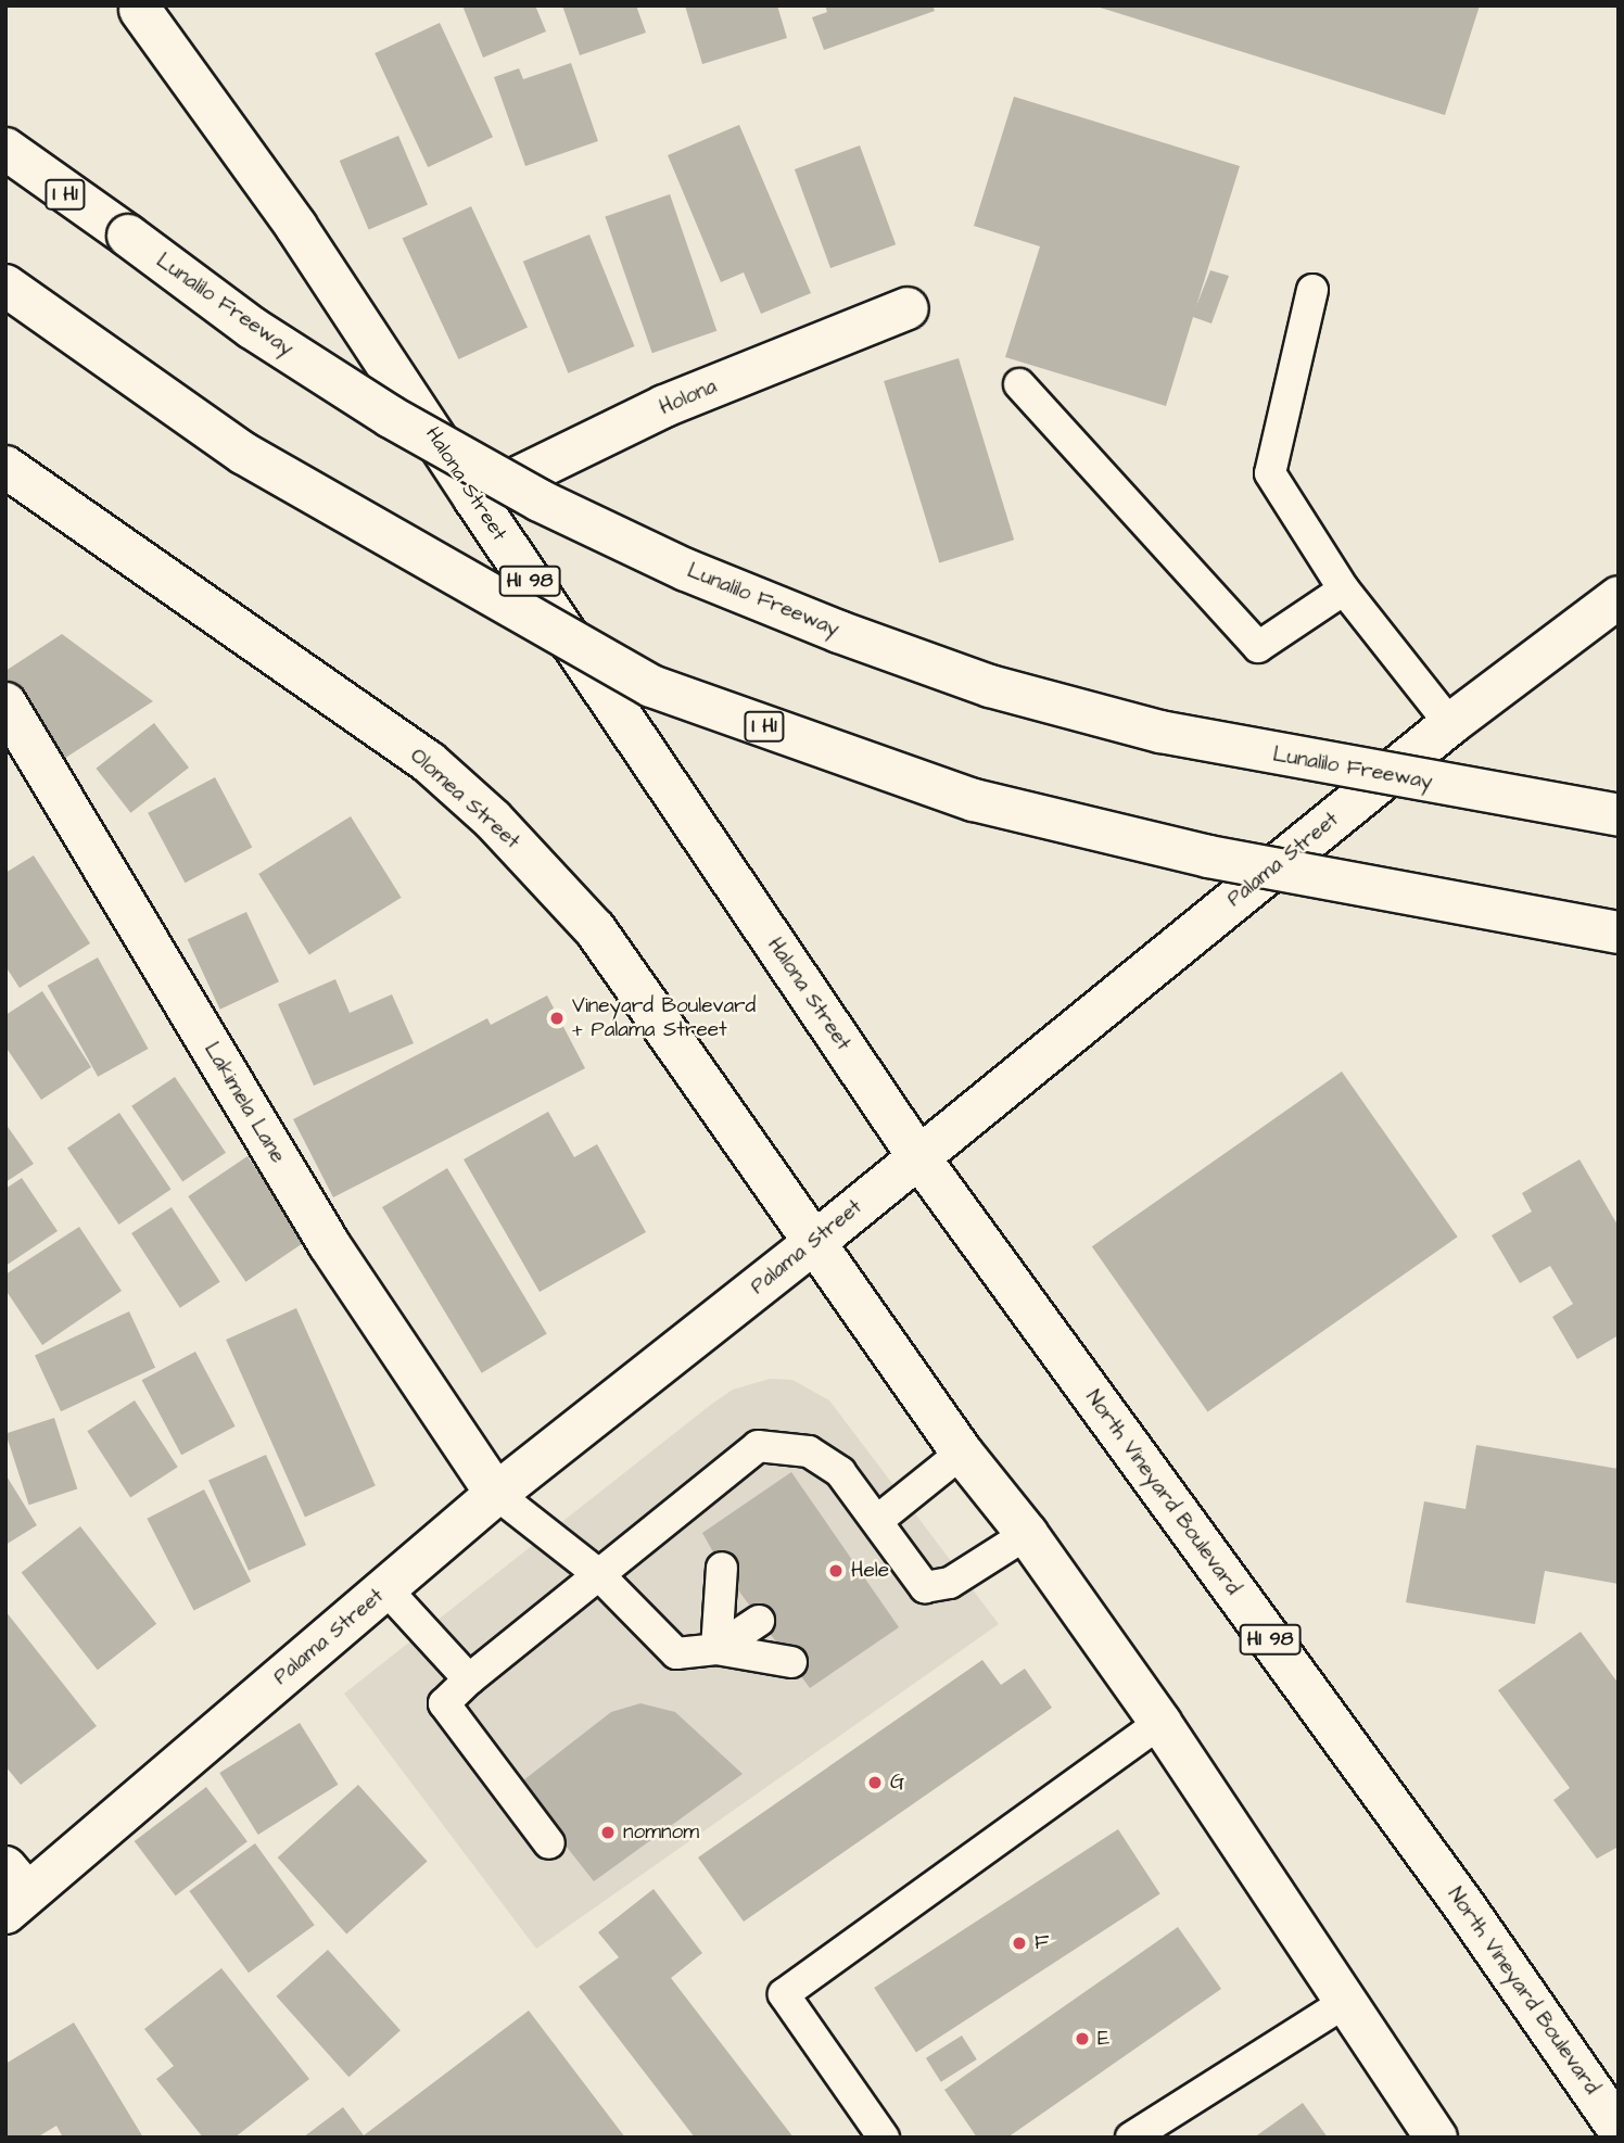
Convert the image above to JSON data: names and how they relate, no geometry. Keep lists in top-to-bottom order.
{
  "streets": {
    "main road": [
      "I H1",
      "Lunalilo Freeway",
      "Holona",
      "Halona Street",
      "HI 98",
      "Olomea Street",
      "Palama Street",
      "Lakimela Lane",
      "North Vineyard Boulevard"
    ]
  },
  "crossings": [
    ["Holona", "Halona Street"],
    ["Halona Street", "Palama Street"],
    ["Halona Street", "North Vineyard Boulevard"],
    ["Olomea Street", "Palama Street"],
    ["Palama Street", "Lakimela Lane"],
    ["Palama Street", "North Vineyard Boulevard"]
  ],
  "places": [
    "Vineyard Boulevard + Palama Street",
    "Hele",
    "G",
    "nomnom",
    "F",
    "E"
  ]
}
